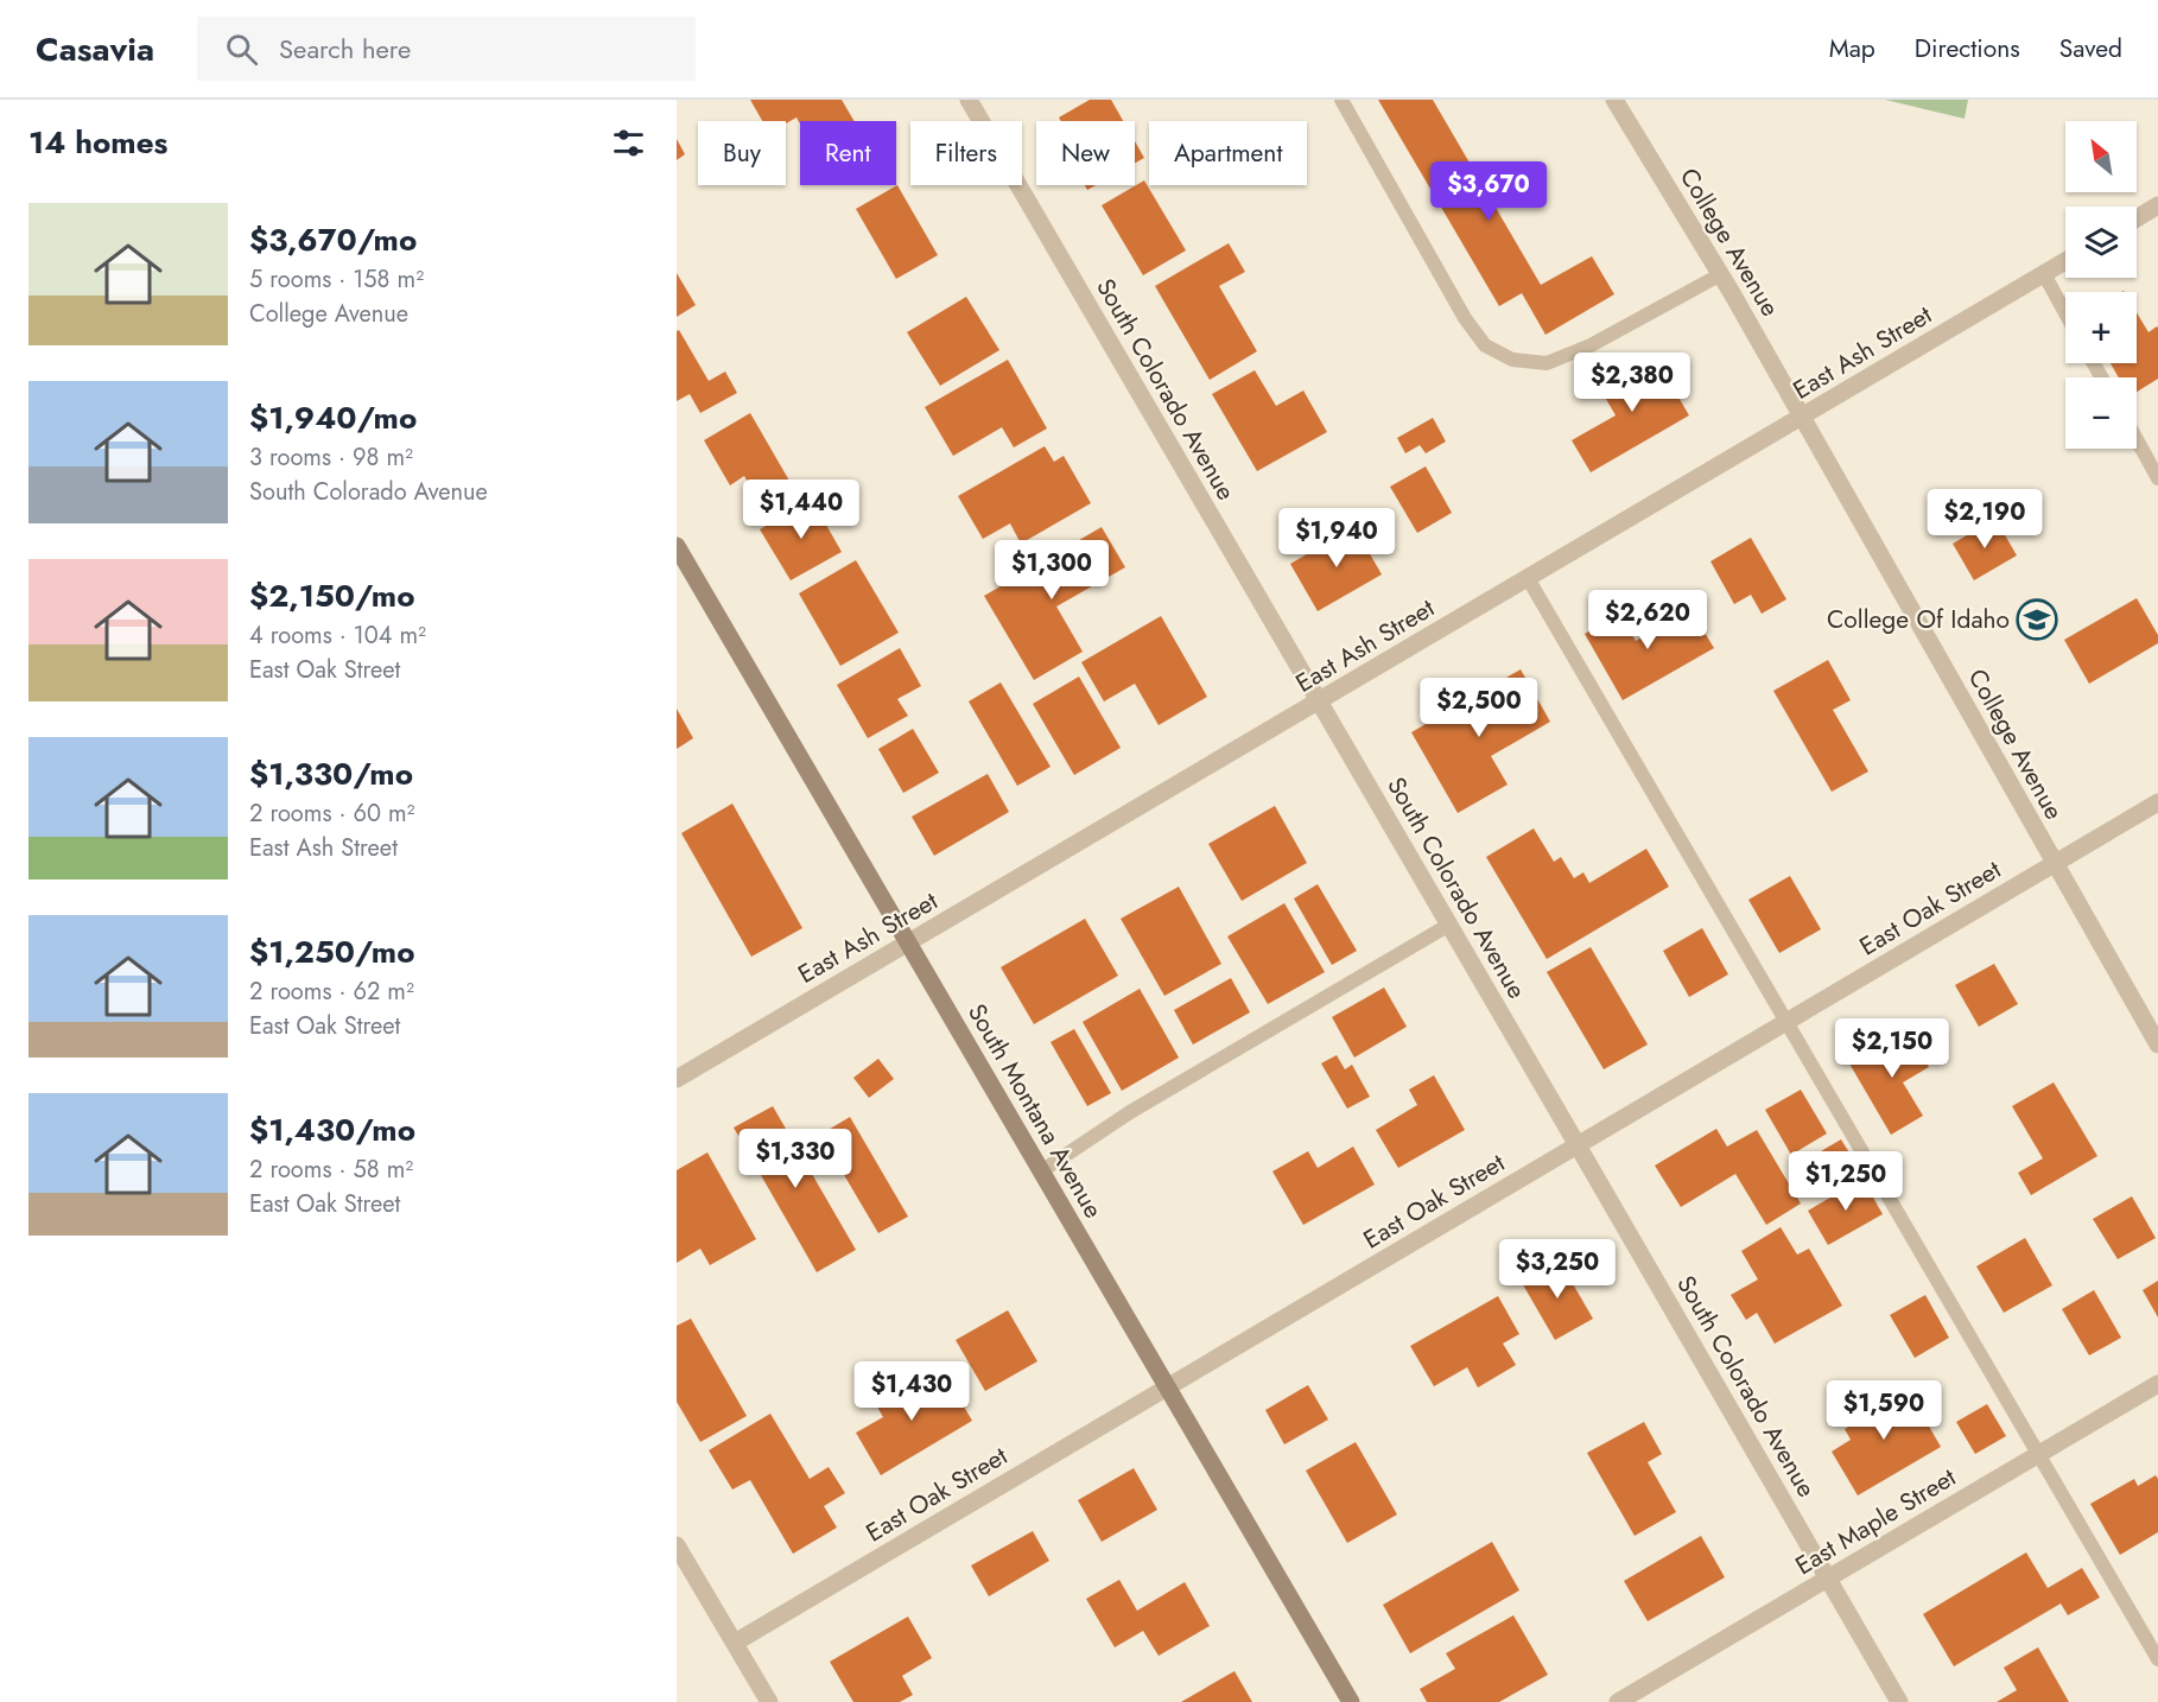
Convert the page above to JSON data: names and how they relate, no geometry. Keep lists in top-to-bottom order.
{
  "streets": {
    "street": [
      "College Avenue",
      "East Ash Street",
      "South Colorado Avenue",
      "East Oak Street",
      "South Montana Avenue",
      "East Maple Street"
    ]
  },
  "crossings": [
    ["College Avenue", "East Ash Street"],
    ["College Avenue", "East Oak Street"],
    ["East Ash Street", "South Colorado Avenue"],
    ["East Ash Street", "South Montana Avenue"],
    ["South Colorado Avenue", "East Oak Street"],
    ["South Colorado Avenue", "East Maple Street"],
    ["East Oak Street", "South Montana Avenue"]
  ],
  "places": {
    "school or university": ["College Of Idaho"]
  },
  "north": "top left",
  "page": {
    "header": "Casavia",
    "search": "Search here",
    "nav": ["Map", "Directions", "Saved"],
    "heading": "14 homes",
    "map_buttons": ["+", "−"],
    "chip": [
      "Buy",
      "Rent",
      "Filters",
      "New",
      "Apartment"
    ],
    "price": [
      "$3,670",
      "$2,380",
      "$1,440",
      "$2,190",
      "$1,940",
      "$1,300",
      "$2,620",
      "$2,500",
      "$2,150",
      "$1,330",
      "$1,250",
      "$3,250",
      "$1,430",
      "$1,590"
    ],
    "list": [
      {
        "name": "$3,670/mo",
        "note": "5 rooms · 158 m² · College Avenue"
      },
      {
        "name": "$1,940/mo",
        "note": "3 rooms · 98 m² · South Colorado Avenue"
      },
      {
        "name": "$2,150/mo",
        "note": "4 rooms · 104 m² · East Oak Street"
      },
      {
        "name": "$1,330/mo",
        "note": "2 rooms · 60 m² · East Ash Street"
      },
      {
        "name": "$1,250/mo",
        "note": "2 rooms · 62 m² · East Oak Street"
      },
      {
        "name": "$1,430/mo",
        "note": "2 rooms · 58 m² · East Oak Street"
      }
    ]
  }
}
